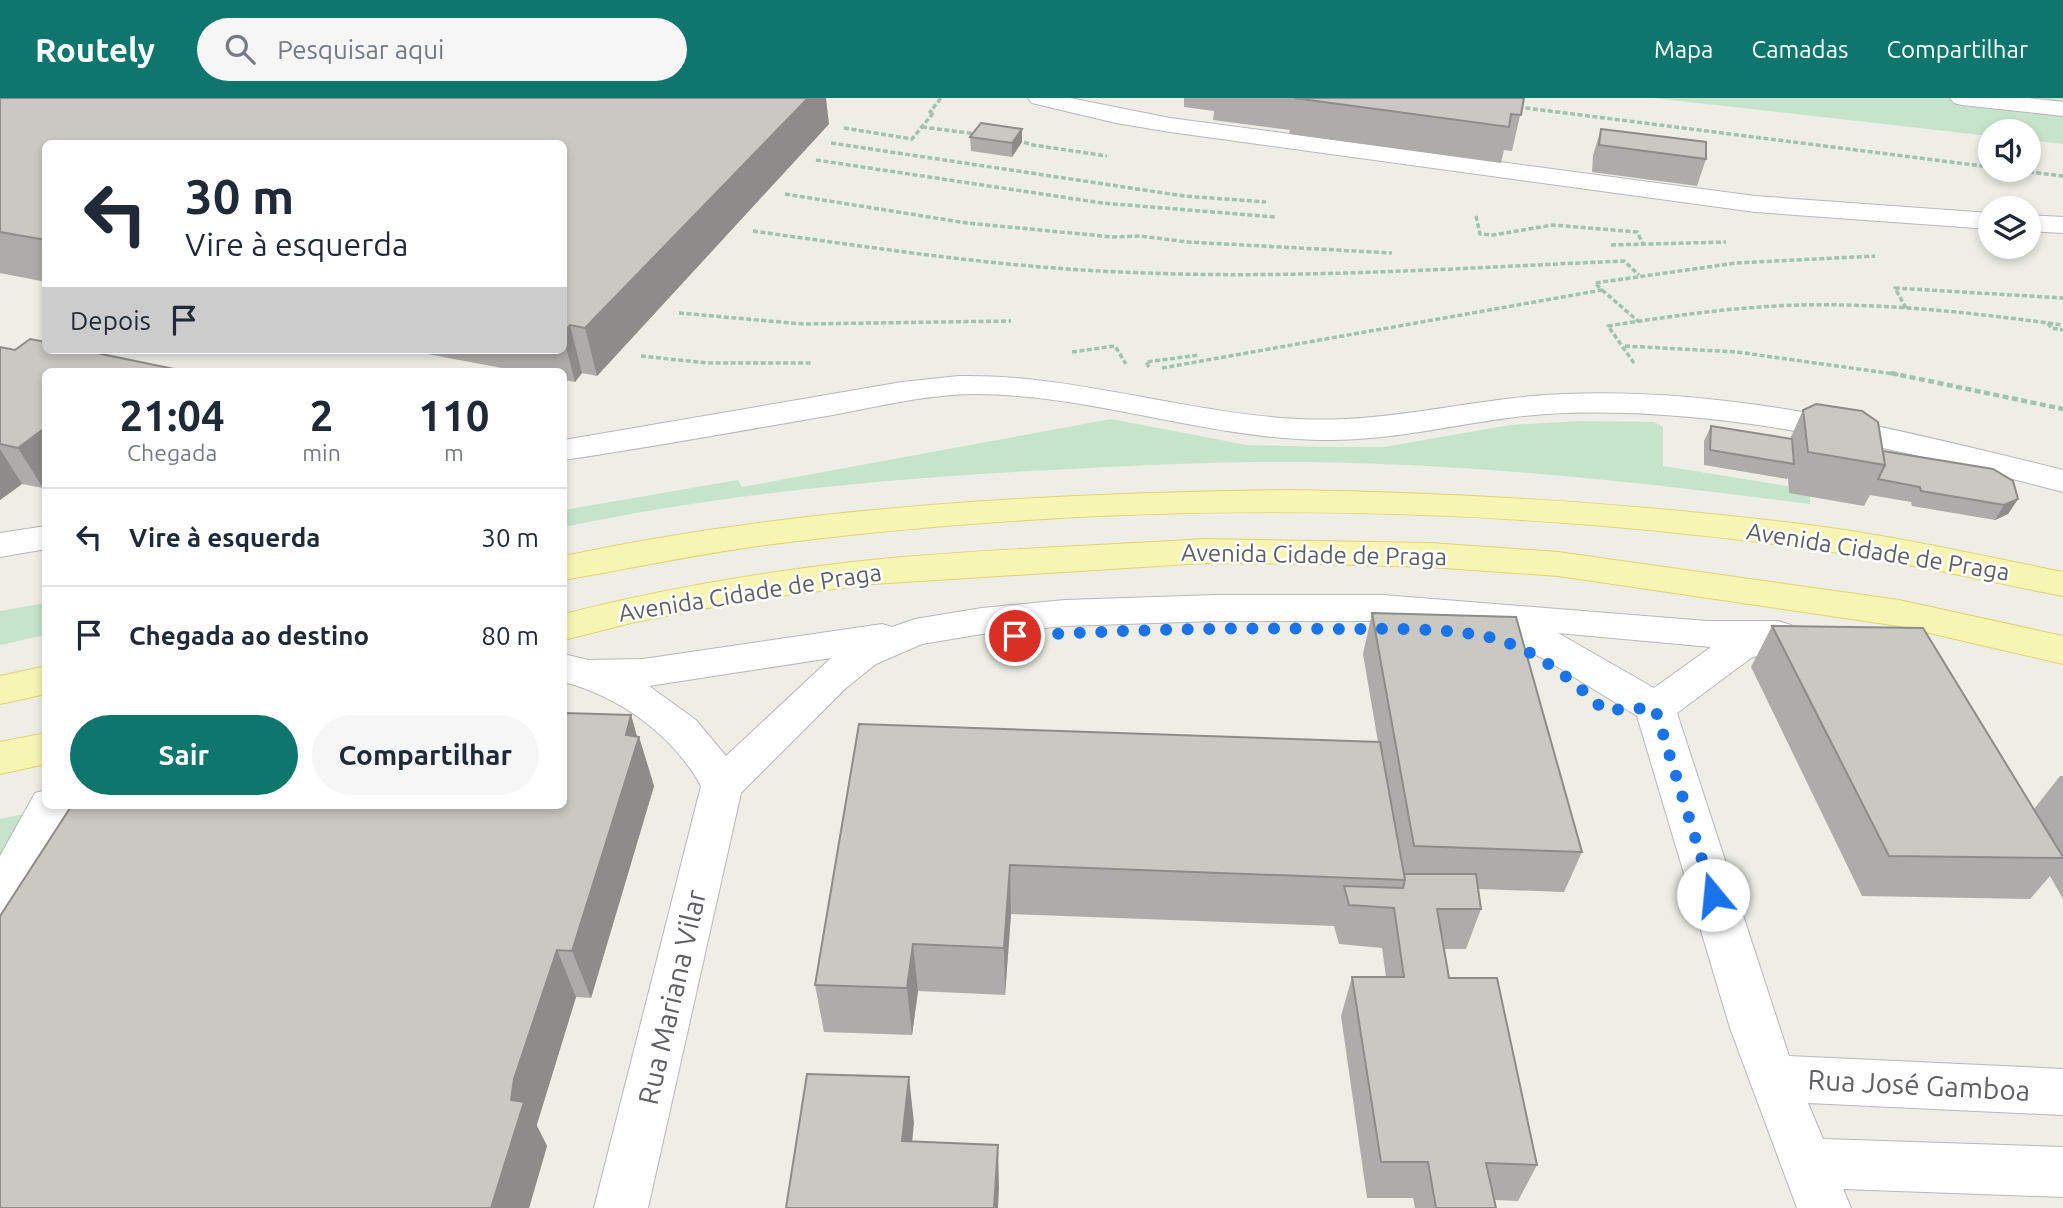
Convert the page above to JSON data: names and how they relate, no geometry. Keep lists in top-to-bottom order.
{
  "streets": {
    "main road": ["Avenida Cidade de Praga"],
    "street": ["Rua Mariana Vilar", "Rua José Gamboa"]
  },
  "page": {
    "header": "Routely",
    "search": "Pesquisar aqui",
    "nav": ["Mapa", "Camadas", "Compartilhar"],
    "turn": ["30 m", "Vire à esquerda"],
    "then": "Depois",
    "eta": [
      "21:04",
      "Chegada",
      "2",
      "min",
      "110",
      "m"
    ],
    "list": [
      {
        "name": "Vire à esquerda",
        "value": "30 m"
      },
      {
        "name": "Chegada ao destino",
        "value": "80 m"
      }
    ],
    "buttons": ["Sair", "Compartilhar"]
  }
}
